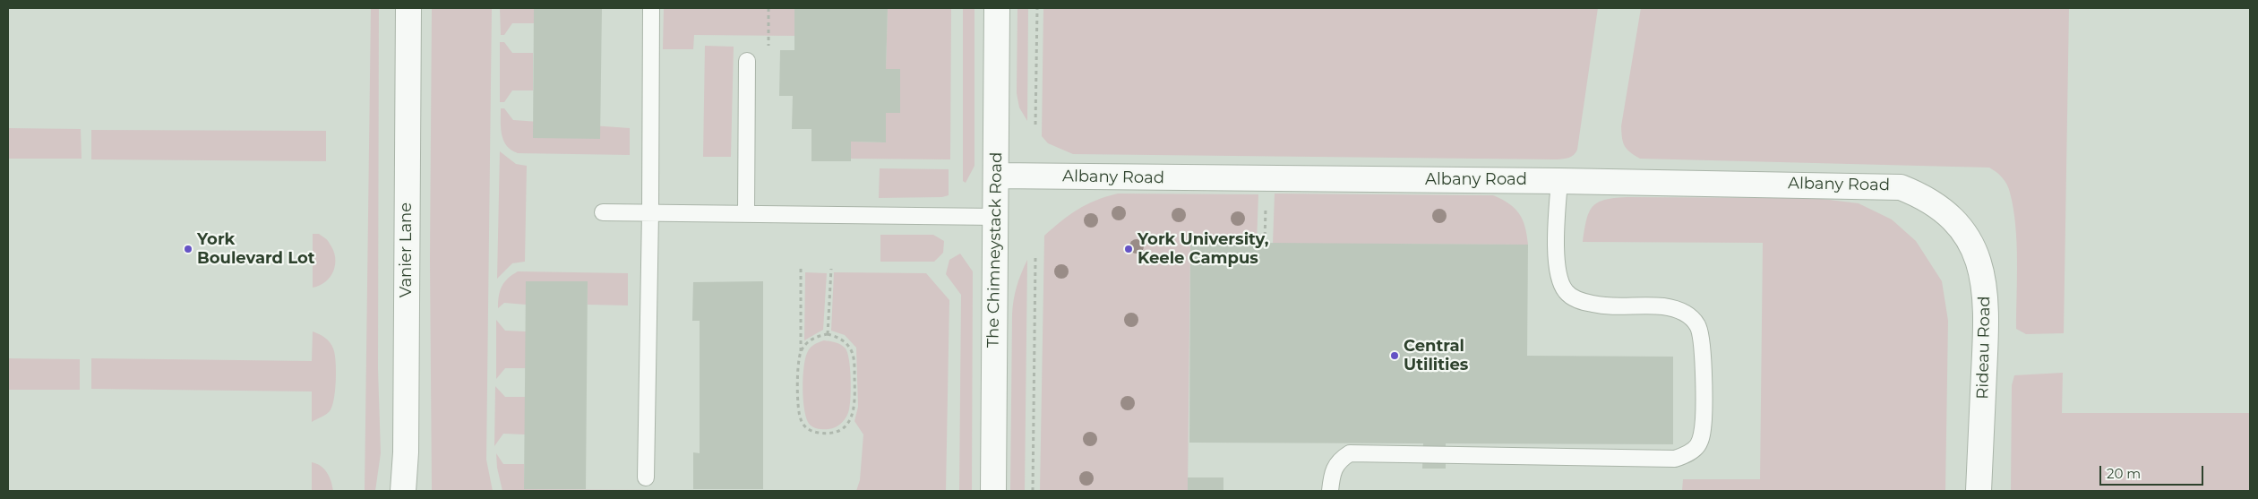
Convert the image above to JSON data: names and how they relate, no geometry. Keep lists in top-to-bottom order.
{
  "streets": {
    "street": [
      "Albany Road",
      "Vanier Lane",
      "The Chimneystack Road",
      "Rideau Road"
    ]
  },
  "crossings": [
    ["Albany Road", "The Chimneystack Road"],
    ["Albany Road", "Rideau Road"]
  ],
  "places": ["York Boulevard Lot", "York University, Keele Campus", "Central Utilities"],
  "scale_bar": "20 m"
}
